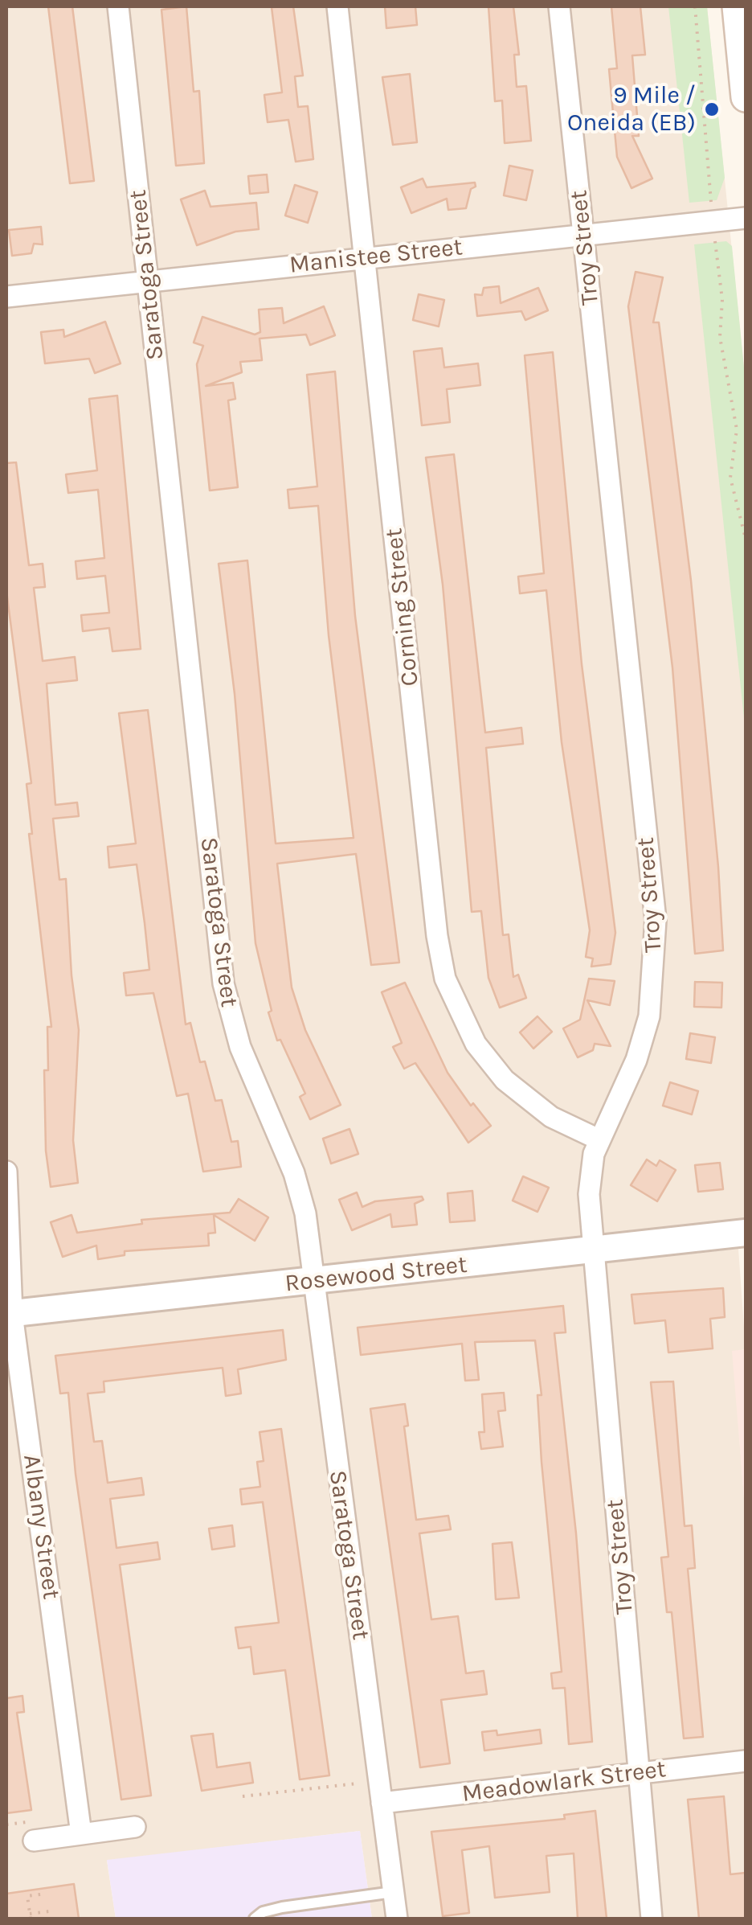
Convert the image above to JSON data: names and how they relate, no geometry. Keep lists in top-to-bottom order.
{
  "streets": {
    "street": [
      "Troy Street",
      "Manistee Street",
      "Saratoga Street",
      "Corning Street",
      "Rosewood Street",
      "Albany Street",
      "Meadowlark Street"
    ]
  },
  "crossings": [
    ["Troy Street", "Manistee Street"],
    ["Troy Street", "Corning Street"],
    ["Troy Street", "Rosewood Street"],
    ["Troy Street", "Meadowlark Street"],
    ["Manistee Street", "Saratoga Street"],
    ["Manistee Street", "Corning Street"],
    ["Saratoga Street", "Rosewood Street"],
    ["Saratoga Street", "Meadowlark Street"],
    ["Rosewood Street", "Albany Street"]
  ],
  "places": ["9 Mile / Oneida (EB)"]
}
